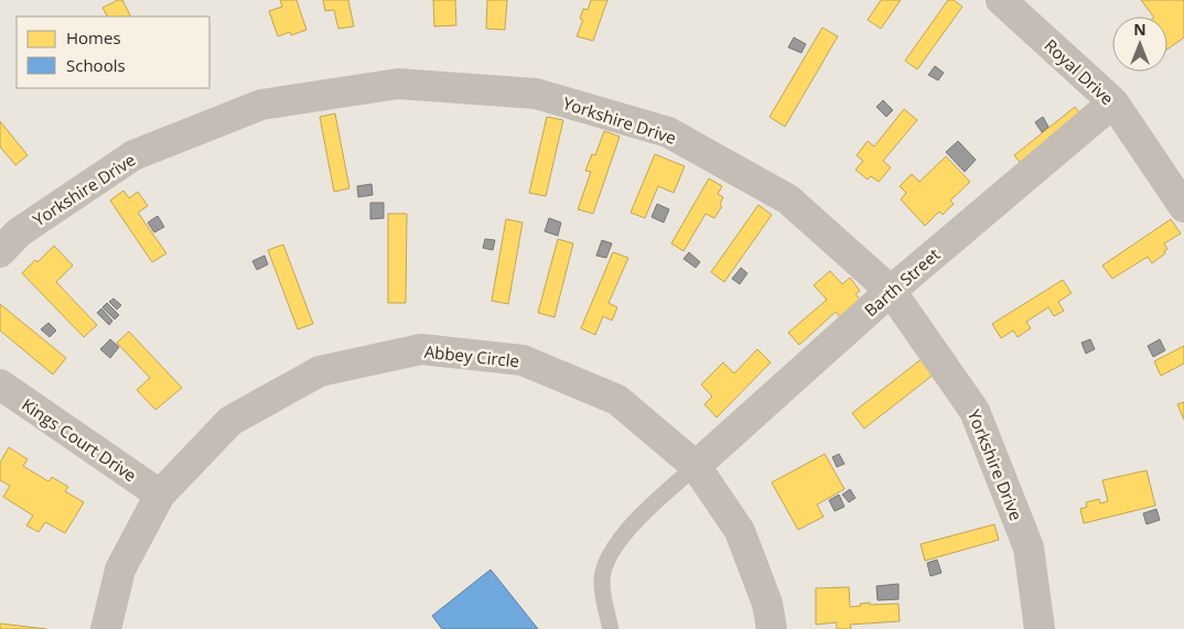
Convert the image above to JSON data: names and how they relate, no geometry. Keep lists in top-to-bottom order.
{
  "streets": {
    "street": [
      "Royal Drive",
      "Yorkshire Drive",
      "Barth Street",
      "Abbey Circle",
      "Kings Court Drive"
    ]
  },
  "crossings": [
    ["Royal Drive", "Barth Street"],
    ["Yorkshire Drive", "Barth Street"],
    ["Barth Street", "Abbey Circle"],
    ["Abbey Circle", "Kings Court Drive"]
  ],
  "legend": ["Homes", "Schools"],
  "north": "top"
}
